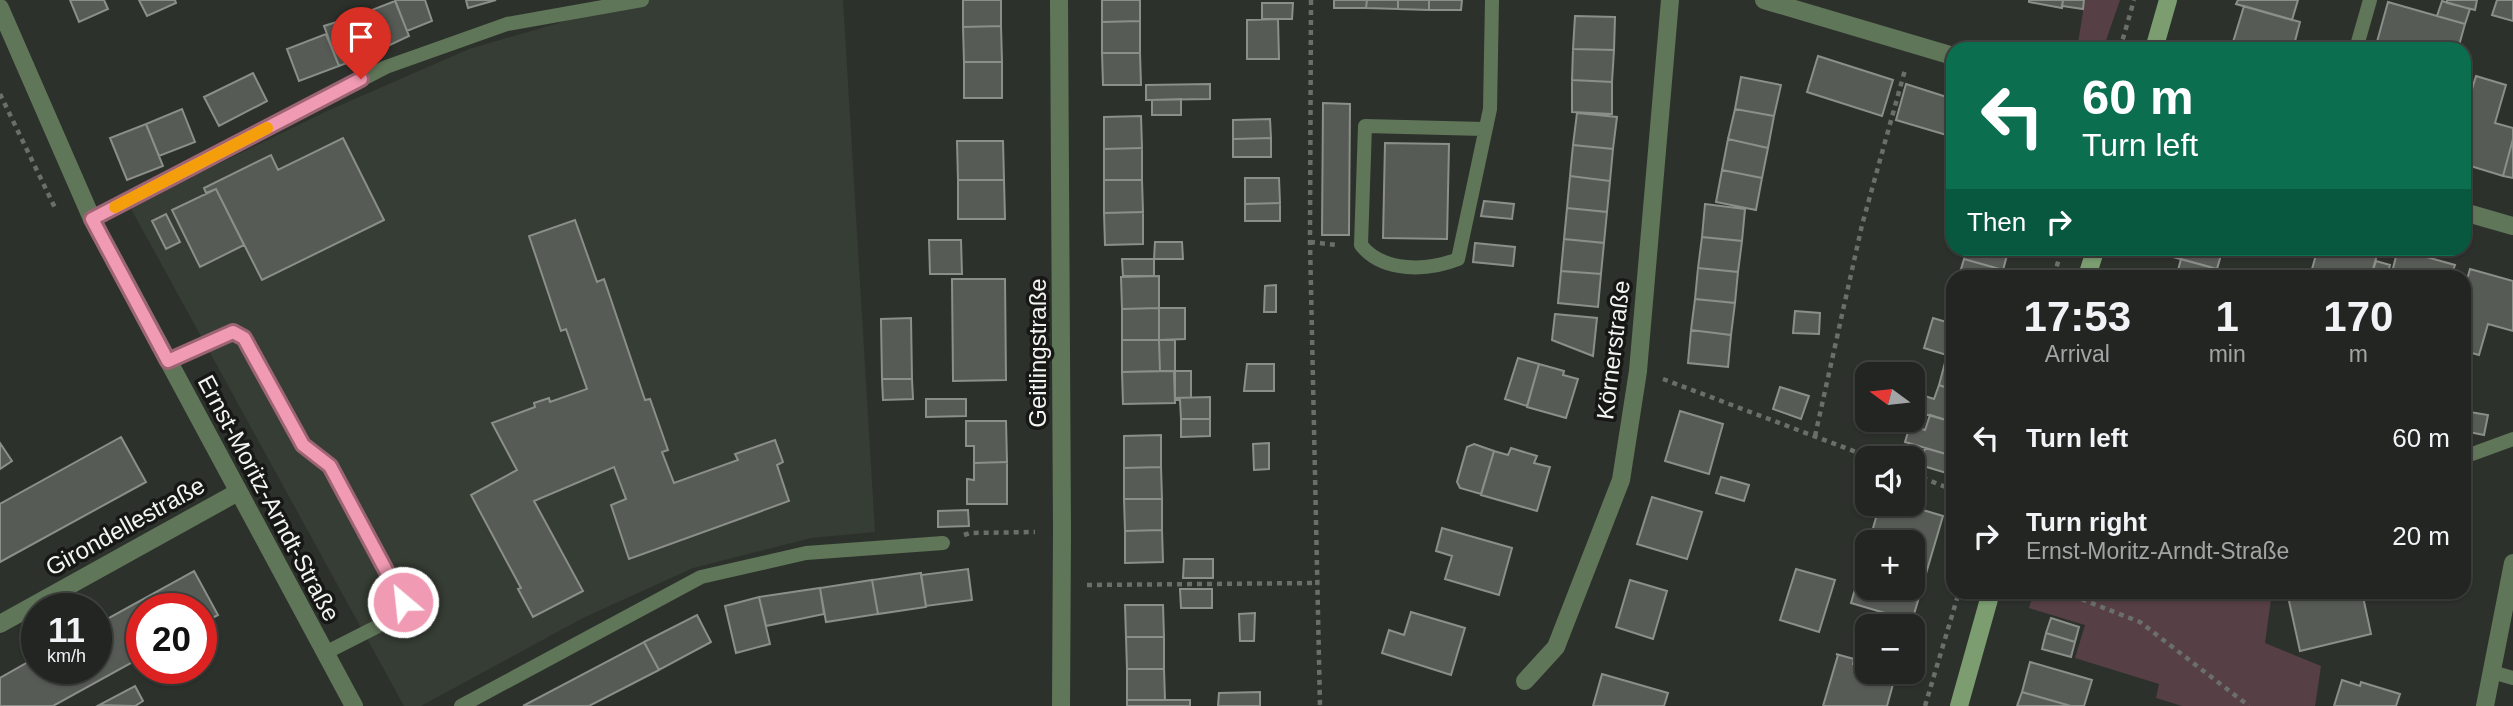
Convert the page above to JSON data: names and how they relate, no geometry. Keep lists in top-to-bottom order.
{
  "streets": {
    "street": [
      "Körnerstraße",
      "Geitlingstraße",
      "Ernst-Moritz-Arndt-Straße",
      "Girondellestraße"
    ]
  },
  "crossings": [
    ["Ernst-Moritz-Arndt-Straße", "Girondellestraße"]
  ],
  "north": "left",
  "page": {
    "turn": ["60 m", "Turn left"],
    "then": "Then",
    "eta": [
      "17:53",
      "Arrival",
      "1",
      "min",
      "170",
      "m"
    ],
    "map_buttons": ["+", "−"],
    "list": [
      {
        "name": "Turn left",
        "value": "60 m"
      },
      {
        "name": "Turn right",
        "note": "Ernst-Moritz-Arndt-Straße",
        "value": "20 m"
      }
    ],
    "speed": "11 km/h",
    "limit": "20"
  }
}
